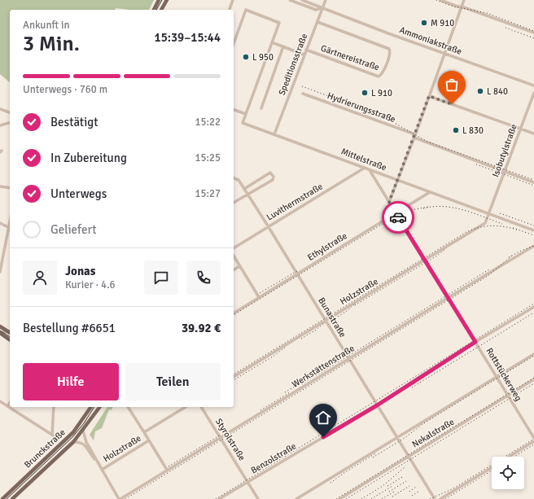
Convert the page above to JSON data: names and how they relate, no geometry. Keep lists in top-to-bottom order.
{
  "streets": {
    "main road": ["Brunckstraße"],
    "street": [
      "Ammoniakstraße",
      "Gärtnereistraße",
      "Speditionsstraße",
      "Hydrierungsstraße",
      "Isobutylstraße",
      "Mittelstraße",
      "Luvithermstraße",
      "Ethylstraße",
      "Holzstraße",
      "Bunastraße",
      "Werkstättenstraße",
      "Rottstückerweg",
      "Nekalstraße",
      "Styrolstraße",
      "Benzolstraße"
    ]
  },
  "crossings": [
    ["Ammoniakstraße", "Speditionsstraße"],
    ["Gärtnereistraße", "Speditionsstraße"],
    ["Speditionsstraße", "Mittelstraße"],
    ["Isobutylstraße", "Mittelstraße"],
    ["Isobutylstraße", "Holzstraße"],
    ["Mittelstraße", "Luvithermstraße"],
    ["Mittelstraße", "Ethylstraße"],
    ["Mittelstraße", "Holzstraße"],
    ["Mittelstraße", "Rottstückerweg"],
    ["Luvithermstraße", "Bunastraße"],
    ["Ethylstraße", "Bunastraße"],
    ["Ethylstraße", "Rottstückerweg"],
    ["Holzstraße", "Bunastraße"],
    ["Holzstraße", "Rottstückerweg"],
    ["Bunastraße", "Werkstättenstraße"],
    ["Bunastraße", "Nekalstraße"],
    ["Bunastraße", "Benzolstraße"],
    ["Werkstättenstraße", "Rottstückerweg"],
    ["Werkstättenstraße", "Styrolstraße"],
    ["Rottstückerweg", "Nekalstraße"],
    ["Rottstückerweg", "Benzolstraße"],
    ["Styrolstraße", "Benzolstraße"]
  ],
  "places": [
    "M 910",
    "L 950",
    "L 840",
    "L 910",
    "L 830"
  ],
  "page": {
    "heading": ["3 Min.", "Ankunft in", "15:39–15:44"],
    "panel": [
      "Jonas",
      "Kurier · 4.6",
      "Bestellung #6651",
      "39.92 €"
    ],
    "bar": "Unterwegs · 760 m",
    "list": [
      ["Bestätigt", "15:22"],
      ["In Zubereitung", "15:25"],
      ["Unterwegs", "15:27"],
      "Geliefert"
    ],
    "buttons": ["Hilfe", "Teilen"]
  }
}
